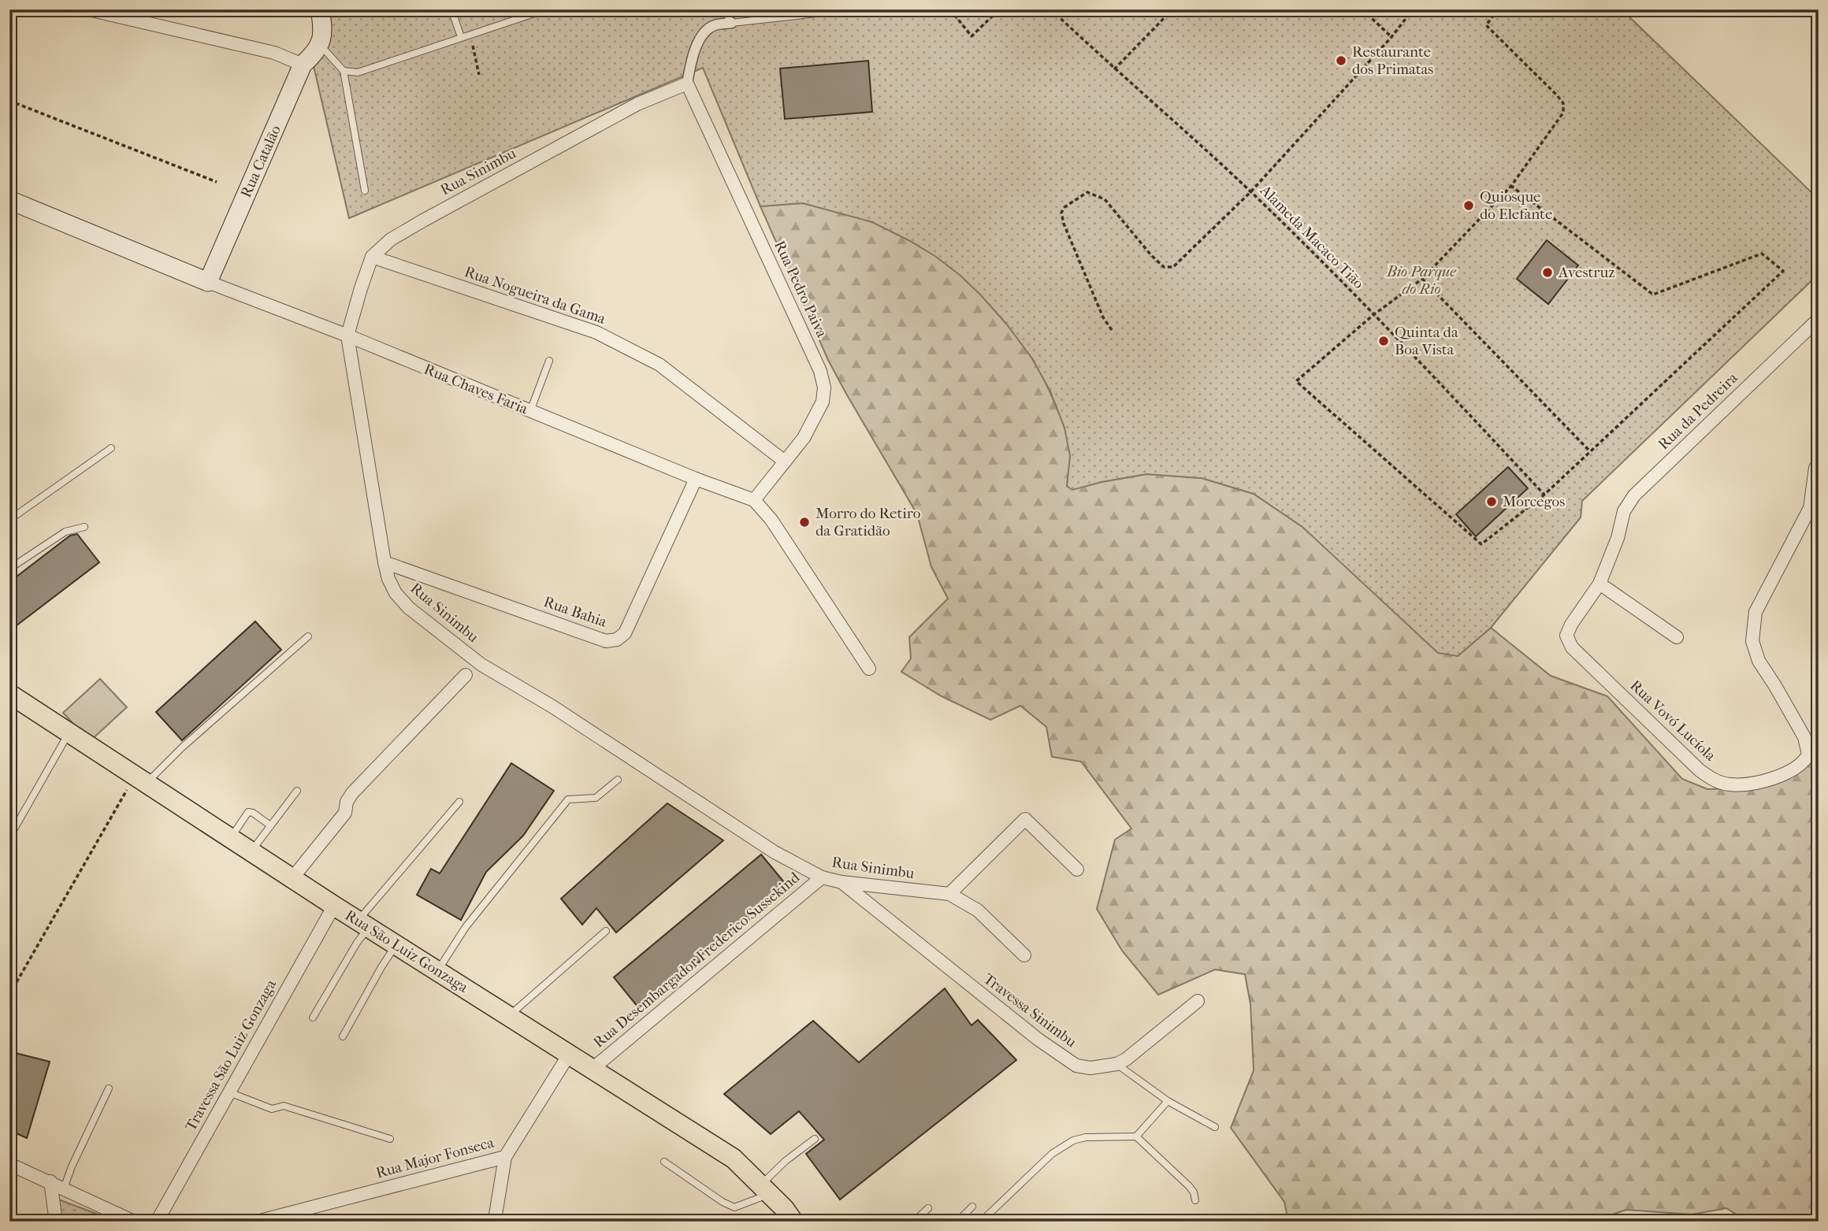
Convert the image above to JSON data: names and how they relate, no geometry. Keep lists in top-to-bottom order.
{
  "streets": {
    "main road": ["Rua Catalão", "Rua Chaves Faria", "Rua São Luiz Gonzaga"],
    "street": [
      "Rua Sinimbu",
      "Rua Pedro Paiva",
      "Rua Nogueira da Gama",
      "Rua da Pedreira",
      "Rua Bahia",
      "Rua Vovó Lucíola",
      "Rua Desembargador Frederico Sussekind",
      "Travessa Sinimbu",
      "Travessa São Luiz Gonzaga",
      "Rua Major Fonseca"
    ],
    "path": ["Alameda Macaco Tião"]
  },
  "crossings": [
    ["Rua Catalão", "Rua Chaves Faria"],
    ["Rua Sinimbu", "Rua Pedro Paiva"],
    ["Rua Sinimbu", "Rua Nogueira da Gama"],
    ["Rua Sinimbu", "Rua Chaves Faria"],
    ["Rua Sinimbu", "Rua Bahia"],
    ["Rua Sinimbu", "Rua Desembargador Frederico Sussekind"],
    ["Rua Sinimbu", "Travessa Sinimbu"],
    ["Rua Pedro Paiva", "Rua Nogueira da Gama"],
    ["Rua Pedro Paiva", "Rua Chaves Faria"],
    ["Rua Chaves Faria", "Rua Bahia"],
    ["Rua da Pedreira", "Rua Vovó Lucíola"],
    ["Rua São Luiz Gonzaga", "Rua Desembargador Frederico Sussekind"],
    ["Rua São Luiz Gonzaga", "Travessa São Luiz Gonzaga"],
    ["Rua São Luiz Gonzaga", "Rua Major Fonseca"]
  ],
  "parks": ["Bio Parque do Rio"],
  "places": [
    "Restaurante dos Primatas",
    "Quiosque do Elefante",
    "Avestruz",
    "Quinta da Boa Vista",
    "Morcegos",
    "Morro do Retiro da Gratidão"
  ]
}
